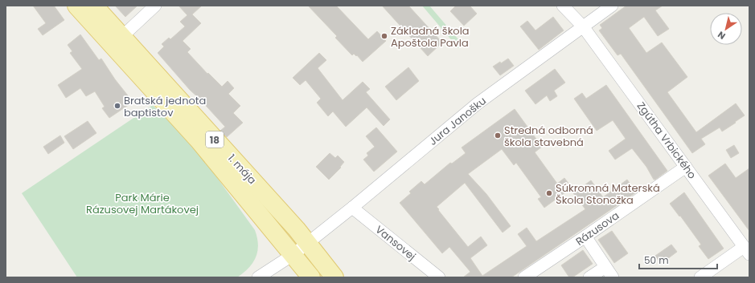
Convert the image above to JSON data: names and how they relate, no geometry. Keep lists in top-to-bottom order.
{
  "streets": {
    "main road": ["18", "1. mája"],
    "street": [
      "Jura Janošku",
      "Zgútha Vrbického",
      "Rázusova",
      "Vansovej"
    ]
  },
  "crossings": [
    ["Jura Janošku", "Zgútha Vrbického"],
    ["Jura Janošku", "1. mája"],
    ["Jura Janošku", "Vansovej"],
    ["Zgútha Vrbického", "Rázusova"]
  ],
  "parks": ["Park Márie Rázusovej Martákovej"],
  "places": [
    "Základná škola Apoštola Pavla",
    "Bratská jednota baptistov",
    "Stredná odborná škola stavebná",
    "Súkromná Materská Škola Stonožka"
  ],
  "scale_bar": "50 m",
  "north": "bottom left"
}
